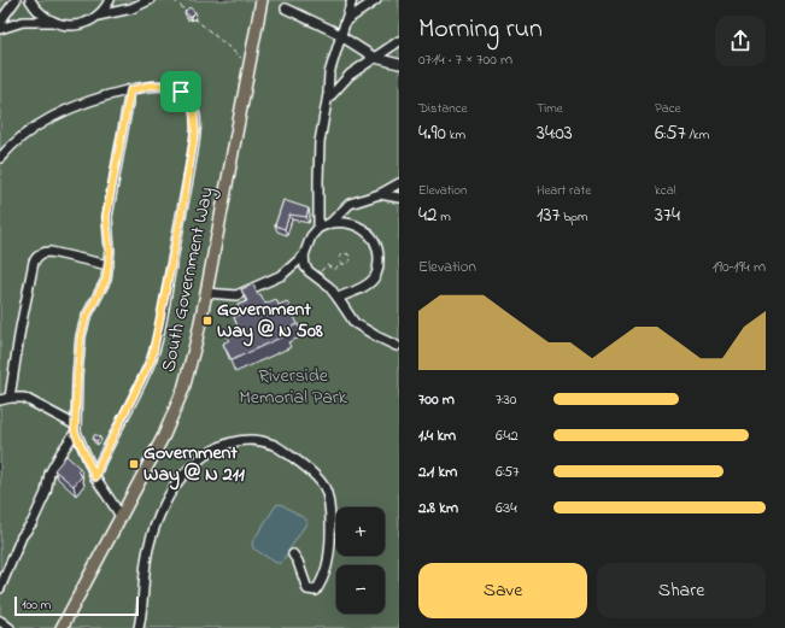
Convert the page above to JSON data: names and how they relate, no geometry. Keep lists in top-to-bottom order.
{
  "streets": {
    "main road": ["South Government Way"]
  },
  "parks": ["Riverside Memorial Park"],
  "places": {
    "transit": ["Government Way @ N 508", "Government Way @ N 211"]
  },
  "scale_bar": "100 m",
  "page": {
    "heading": ["Morning run", "07:14 · 7 × 700 m"],
    "stats": [
      ["Distance", "4.90 km"],
      ["Time", "34:03"],
      ["Pace", "6:57 /km"],
      ["Elevation", "42 m"],
      ["Heart rate", "137 bpm"],
      ["kcal", "374"]
    ],
    "chart": ["Elevation", "190–194 m"],
    "list": [
      {
        "name": "700 m",
        "note": "7:30"
      },
      {
        "name": "1.4 km",
        "note": "6:42"
      },
      {
        "name": "2.1 km",
        "note": "6:57"
      },
      {
        "name": "2.8 km",
        "note": "6:34"
      }
    ],
    "map_buttons": ["+", "−"],
    "buttons": ["Save", "Share"],
    "scale": "100 m"
  }
}
